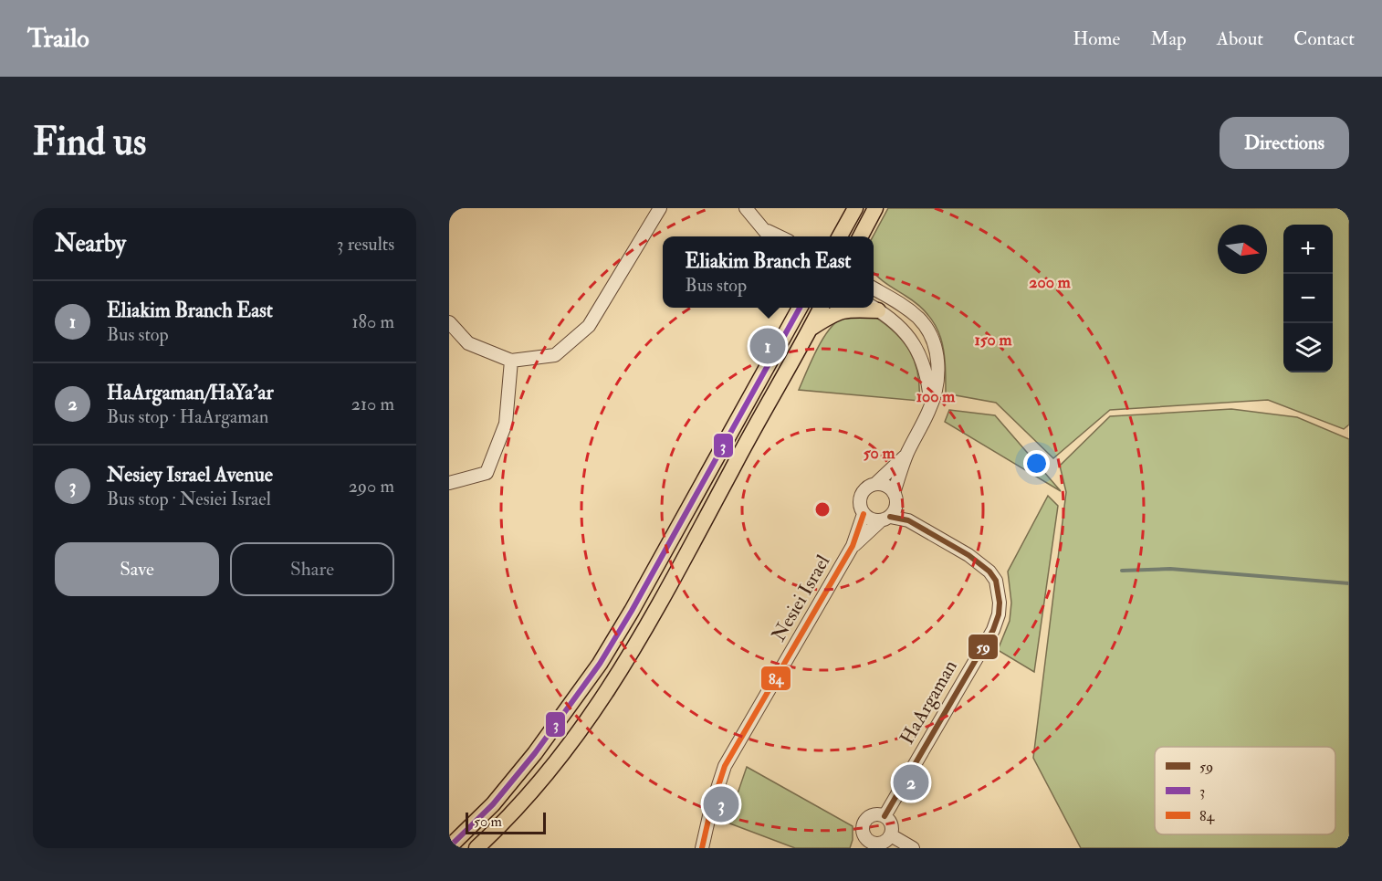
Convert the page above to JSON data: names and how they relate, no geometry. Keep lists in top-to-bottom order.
{
  "streets": {
    "street": ["Nesiei Israel", "HaArgaman"]
  },
  "crossings": [
    ["Nesiei Israel", "HaArgaman"]
  ],
  "lines": ["transit line 3", "transit line 84", "transit line 59"],
  "legend": ["59", "3", "84"],
  "scale_bar": "50 m",
  "north": "right",
  "page": {
    "header": "Trailo",
    "nav": [
      "Home",
      "Map",
      "About",
      "Contact"
    ],
    "buttons": [
      "Directions",
      ["Save", "Share"]
    ],
    "title": "Find us",
    "heading": ["Nearby", "3 results"],
    "map_buttons": ["+", "−"],
    "popup": ["Eliakim Branch East", "Bus stop"],
    "list": [
      {
        "mark": "1",
        "name": "Eliakim Branch East",
        "note": "Bus stop",
        "value": "180 m"
      },
      {
        "mark": "2",
        "name": "HaArgaman/HaYa'ar",
        "note": "Bus stop · HaArgaman",
        "value": "210 m"
      },
      {
        "mark": "3",
        "name": "Nesiey Israel Avenue",
        "note": "Bus stop · Nesiei Israel",
        "value": "290 m"
      }
    ],
    "pins": ["1", "2", "3"],
    "scale": "50 m"
  },
  "rings": [
    "200 m",
    "150 m",
    "100 m",
    "50 m"
  ]
}
